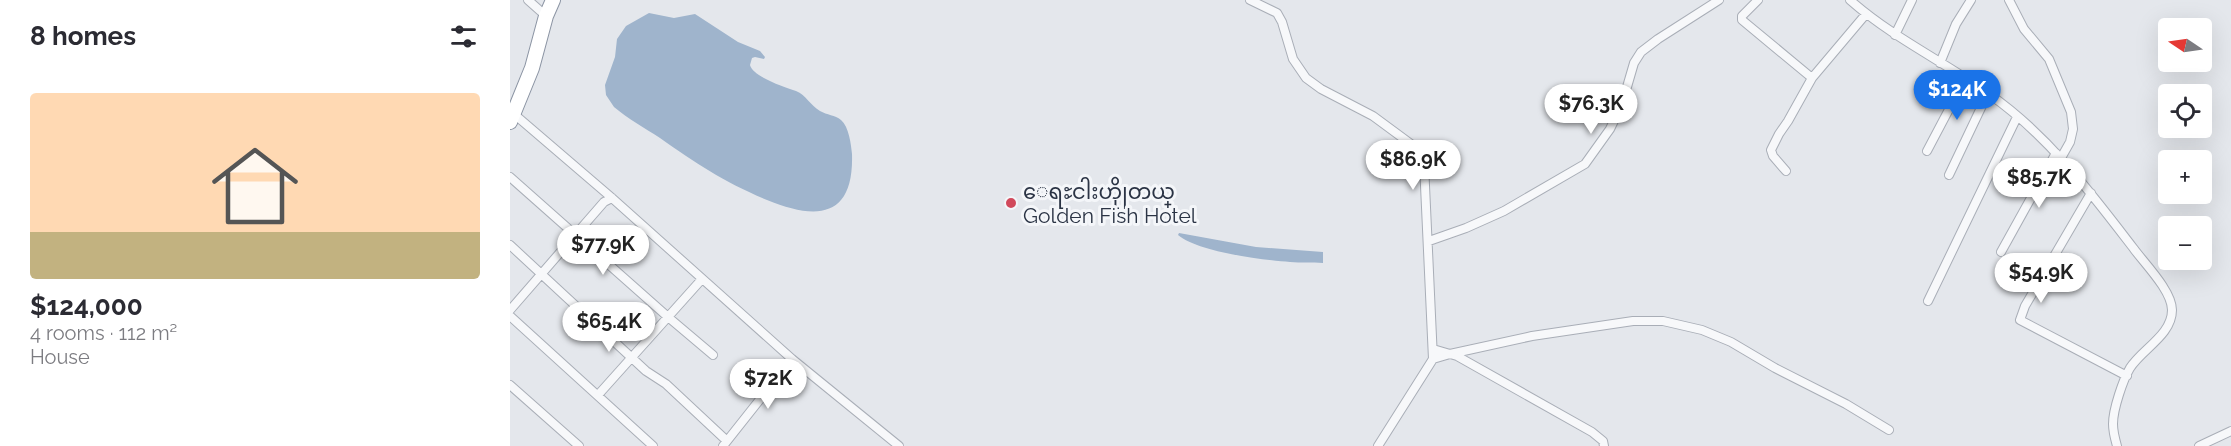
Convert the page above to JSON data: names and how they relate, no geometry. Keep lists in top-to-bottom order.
{
  "places": ["ေရႊငါးဟိုုတယ္ Golden Fish Hotel"],
  "north": "left",
  "page": {
    "heading": "8 homes",
    "map_buttons": ["+", "−"],
    "price": [
      "$124K",
      "$76.3K",
      "$86.9K",
      "$85.7K",
      "$77.9K",
      "$54.9K",
      "$65.4K",
      "$72K"
    ],
    "list": [
      {
        "name": "$124,000",
        "note": "4 rooms · 112 m² · House"
      }
    ]
  }
}
